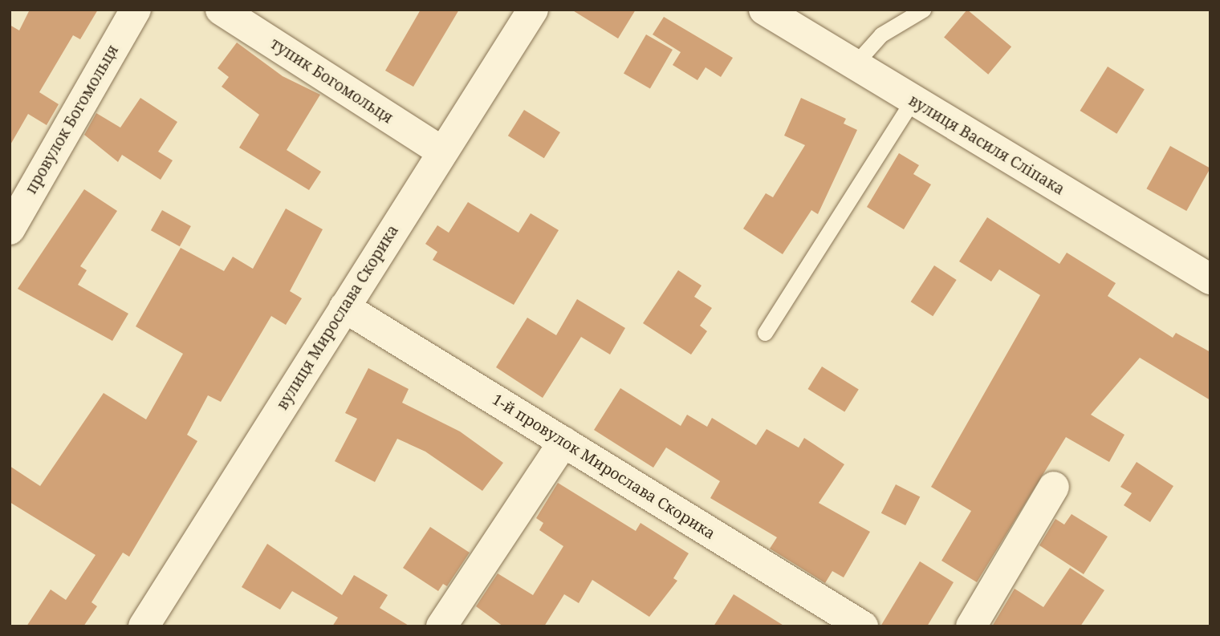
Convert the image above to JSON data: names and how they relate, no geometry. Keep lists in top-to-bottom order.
{
  "streets": {
    "street": [
      "тупик Богомольця",
      "провулок Богомольця",
      "вулиця Василя Сліпака",
      "вулиця Мирослава Скорика",
      "1-й провулок Мирослава Скорика"
    ]
  },
  "crossings": [
    ["тупик Богомольця", "вулиця Мирослава Скорика"],
    ["вулиця Мирослава Скорика", "1-й провулок Мирослава Скорика"]
  ]
}
